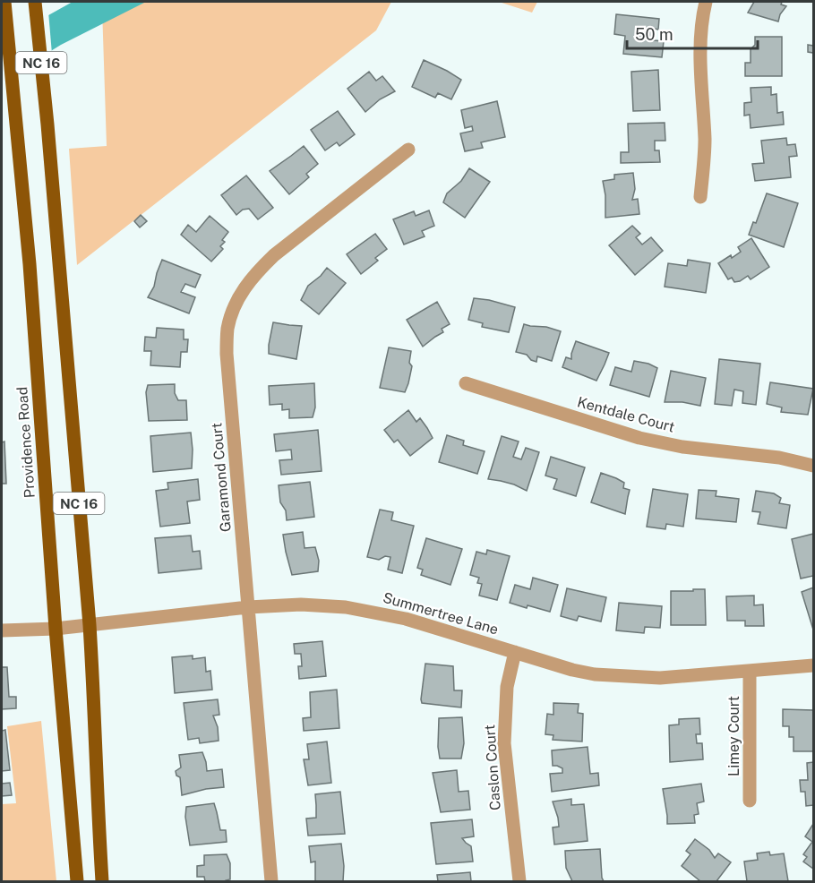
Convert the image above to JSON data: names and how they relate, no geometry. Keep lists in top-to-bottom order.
{
  "streets": {
    "main road": ["NC 16", "Providence Road"],
    "street": [
      "Kentdale Court",
      "Garamond Court",
      "Summertree Lane",
      "Limey Court",
      "Caslon Court"
    ]
  },
  "crossings": [
    ["NC 16", "Summertree Lane"],
    ["Providence Road", "Summertree Lane"],
    ["Garamond Court", "Summertree Lane"],
    ["Summertree Lane", "Limey Court"],
    ["Summertree Lane", "Caslon Court"]
  ],
  "scale_bar": "50 m"
}
